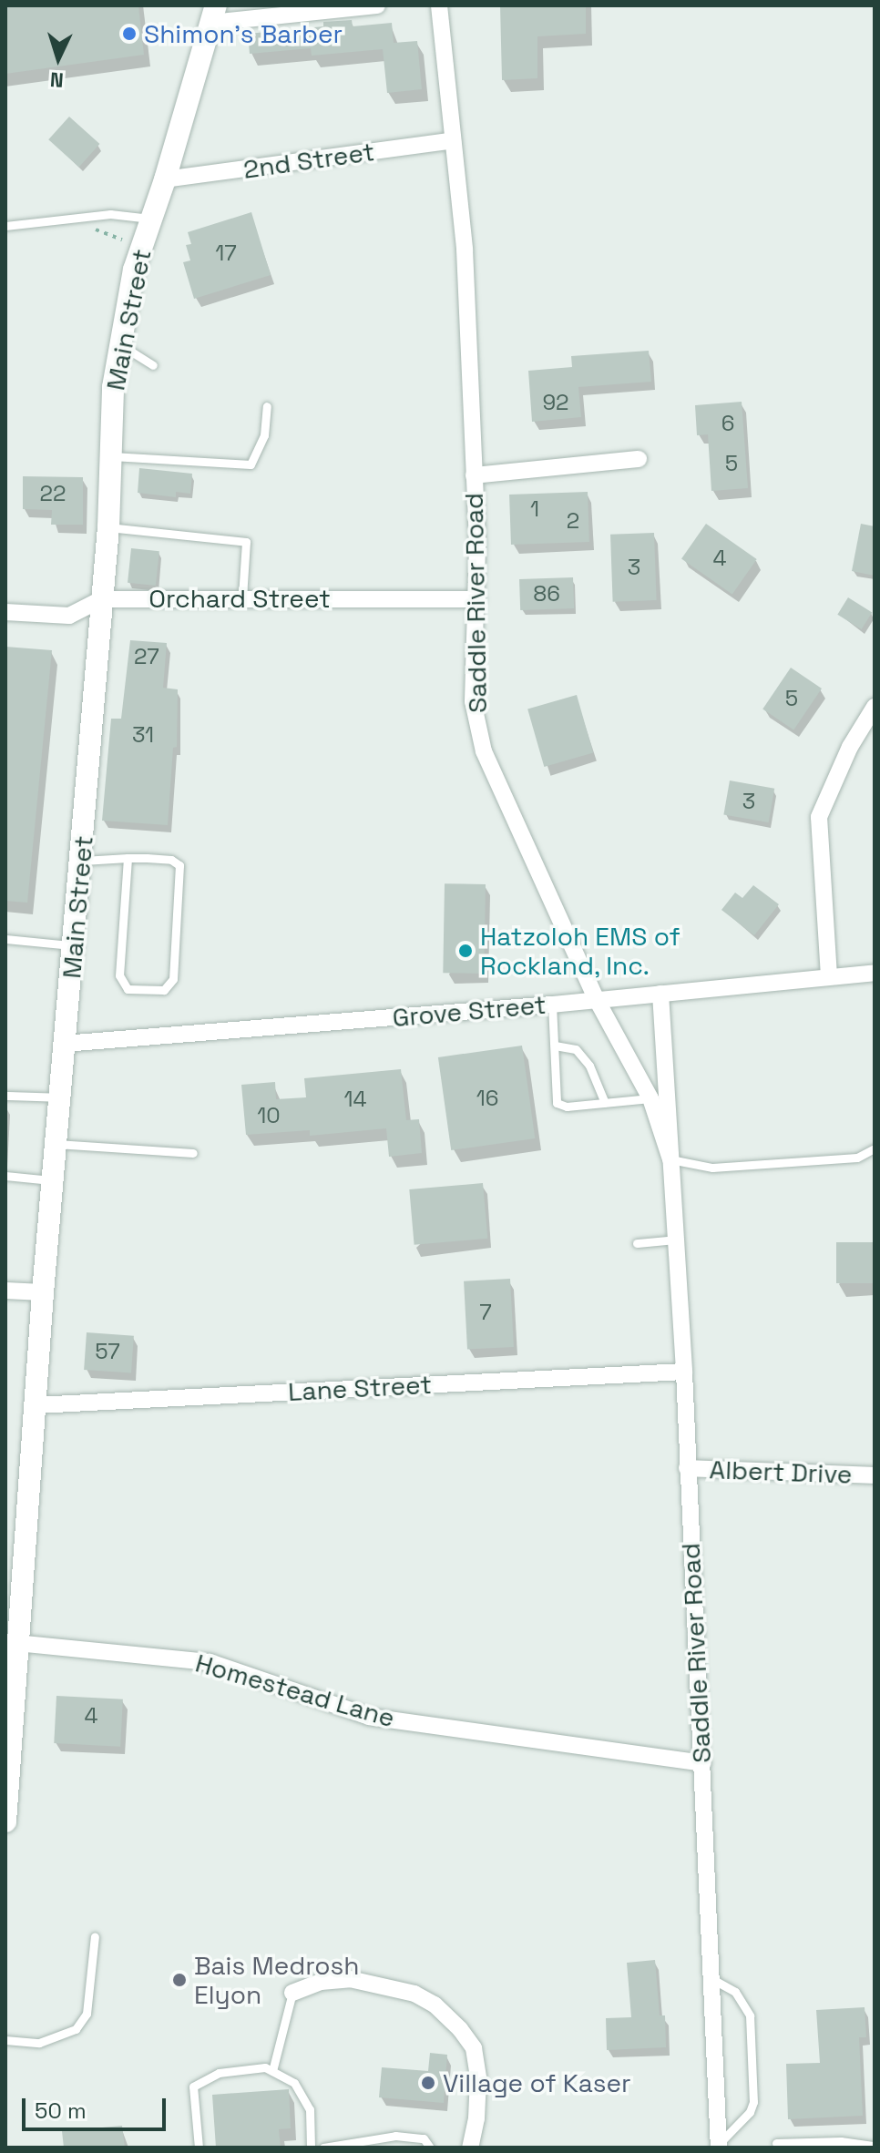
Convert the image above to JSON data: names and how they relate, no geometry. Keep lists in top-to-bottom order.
{
  "streets": {
    "main road": ["Main Street"],
    "street": [
      "2nd Street",
      "Orchard Street",
      "Saddle River Road",
      "Grove Street",
      "Lane Street",
      "Albert Drive",
      "Homestead Lane"
    ]
  },
  "crossings": [
    ["2nd Street", "Main Street"],
    ["2nd Street", "Saddle River Road"],
    ["Main Street", "Orchard Street"],
    ["Main Street", "Grove Street"],
    ["Main Street", "Lane Street"],
    ["Main Street", "Homestead Lane"],
    ["Orchard Street", "Saddle River Road"],
    ["Saddle River Road", "Grove Street"],
    ["Saddle River Road", "Lane Street"],
    ["Saddle River Road", "Albert Drive"],
    ["Saddle River Road", "Homestead Lane"]
  ],
  "places": [
    "Shimon's Barber",
    "Hatzoloh EMS of Rockland, Inc.",
    "Bais Medrosh Elyon",
    "Village of Kaser"
  ],
  "house_numbers": [
    "17",
    "92",
    "6",
    "5",
    "22",
    "1",
    "2",
    "4",
    "3",
    "86",
    "27",
    "5",
    "31",
    "3",
    "16",
    "14",
    "10",
    "7",
    "57",
    "4"
  ],
  "scale_bar": "50 m",
  "north": "bottom"
}
